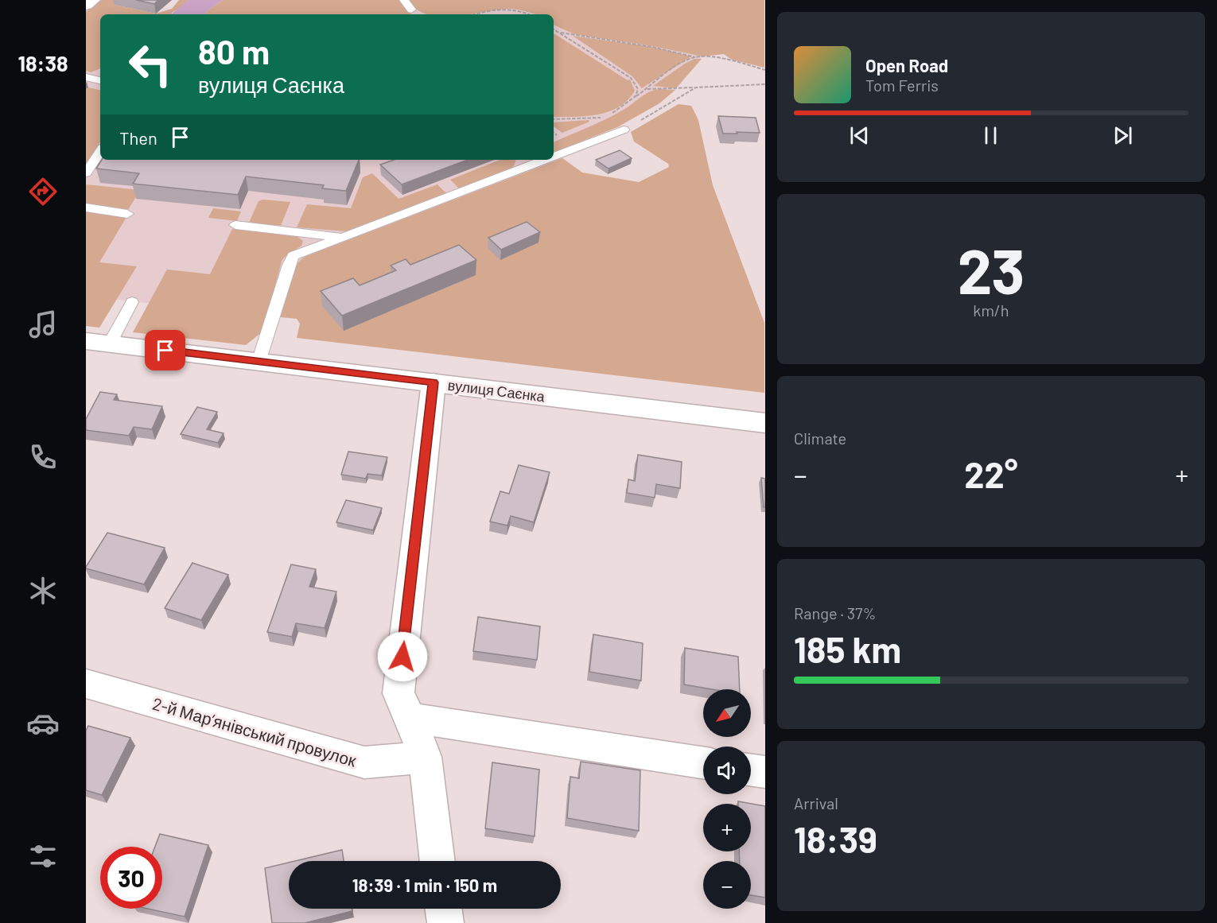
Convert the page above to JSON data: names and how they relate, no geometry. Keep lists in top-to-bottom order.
{
  "streets": {
    "street": ["вулиця Саєнка", "2-й Марʼянівський провулок"]
  },
  "north": "bottom left",
  "page": {
    "tabs": "18:38",
    "turn": ["80 m", "вулиця Саєнка"],
    "song": ["Open Road", "Tom Ferris"],
    "then": "Then",
    "tile": [
      ["23", "km/h"],
      "Climate",
      ["Range · 37%", "185 km"],
      ["Arrival", "18:39"]
    ],
    "heat": ["−", "22°", "+"],
    "map_buttons": ["+", "−"],
    "limit": "30",
    "trip": "18:39 · 1 min · 150 m"
  }
}
